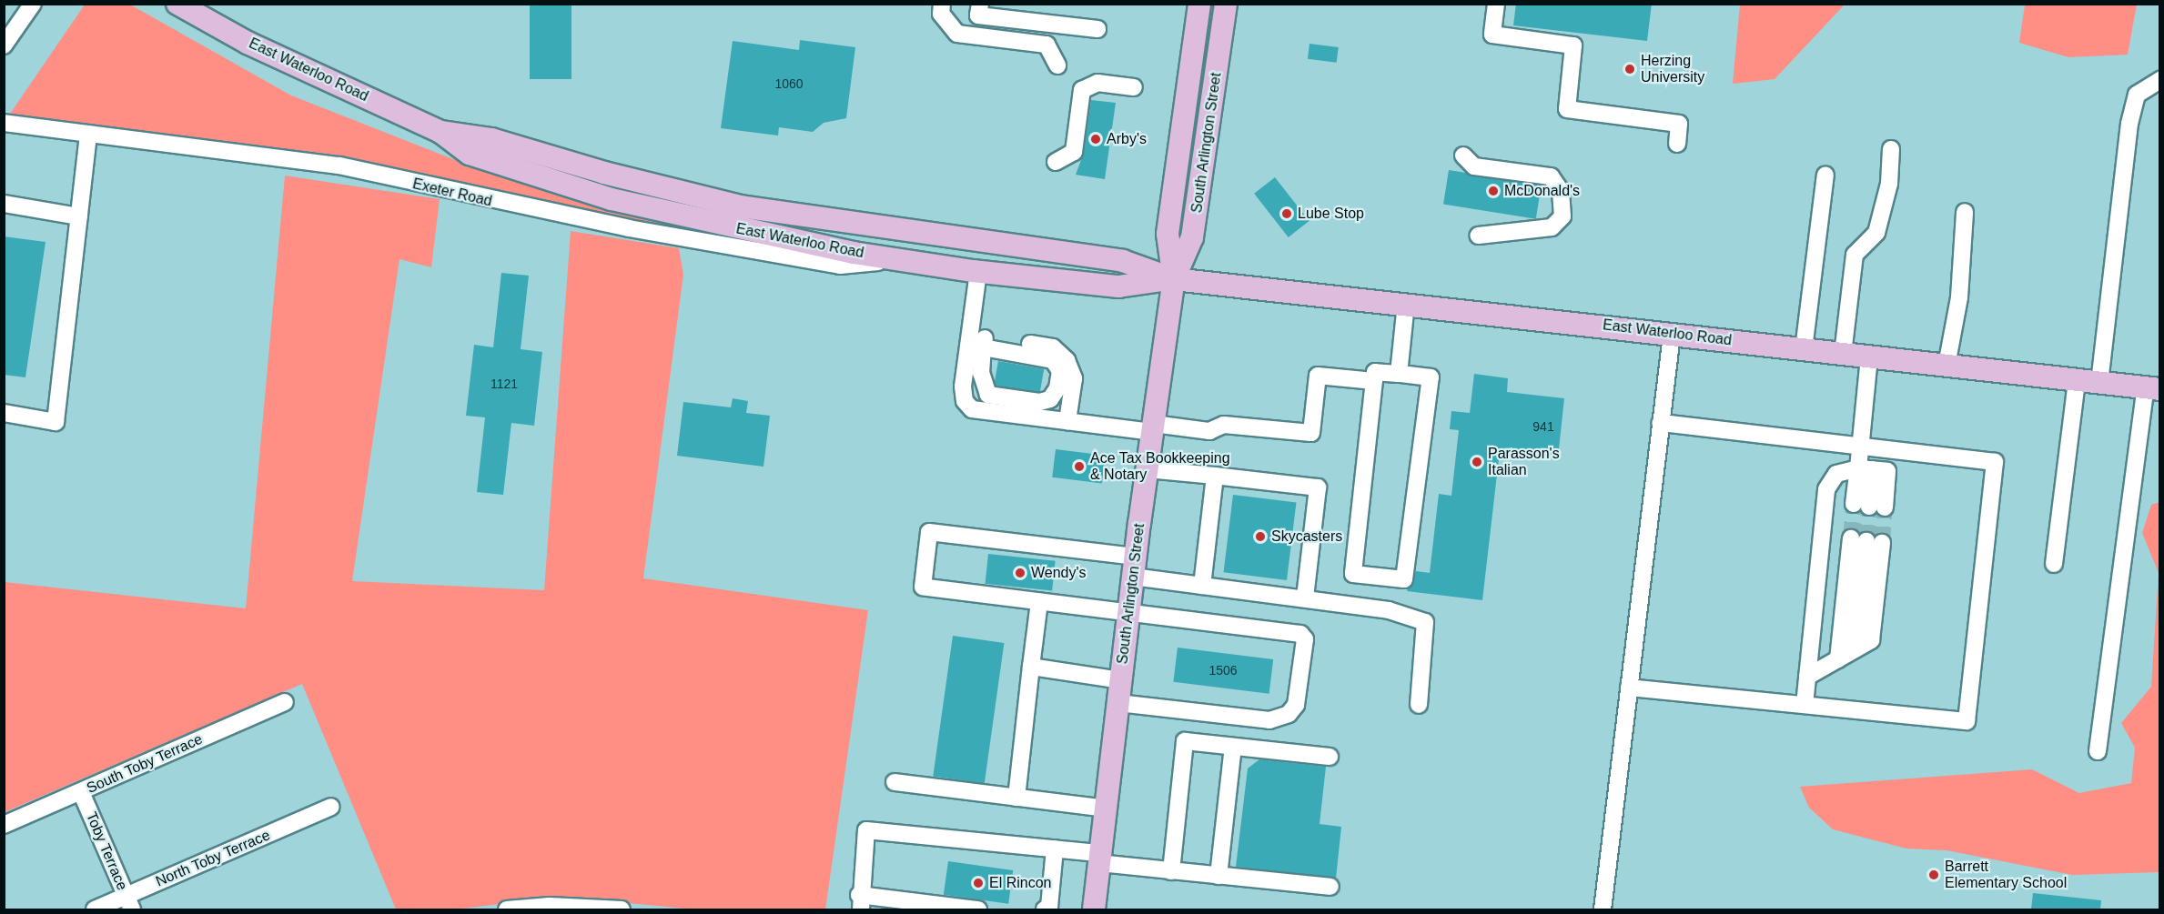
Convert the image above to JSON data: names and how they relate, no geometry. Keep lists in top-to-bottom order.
{
  "streets": {
    "main road": ["East Waterloo Road", "South Arlington Street"],
    "street": [
      "Exeter Road",
      "South Toby Terrace",
      "Toby Terrace",
      "North Toby Terrace"
    ]
  },
  "crossings": [
    ["East Waterloo Road", "South Arlington Street"],
    ["East Waterloo Road", "Exeter Road"],
    ["South Toby Terrace", "Toby Terrace"],
    ["Toby Terrace", "North Toby Terrace"]
  ],
  "places": [
    "Herzing University",
    "Arby's",
    "McDonald's",
    "Lube Stop",
    "Parasson's Italian",
    "Ace Tax Bookkeeping & Notary",
    "Skycasters",
    "Wendy's",
    "Barrett Elementary School",
    "El Rincon"
  ],
  "house_numbers": [
    "1060",
    "1121",
    "941",
    "1506"
  ]
}
